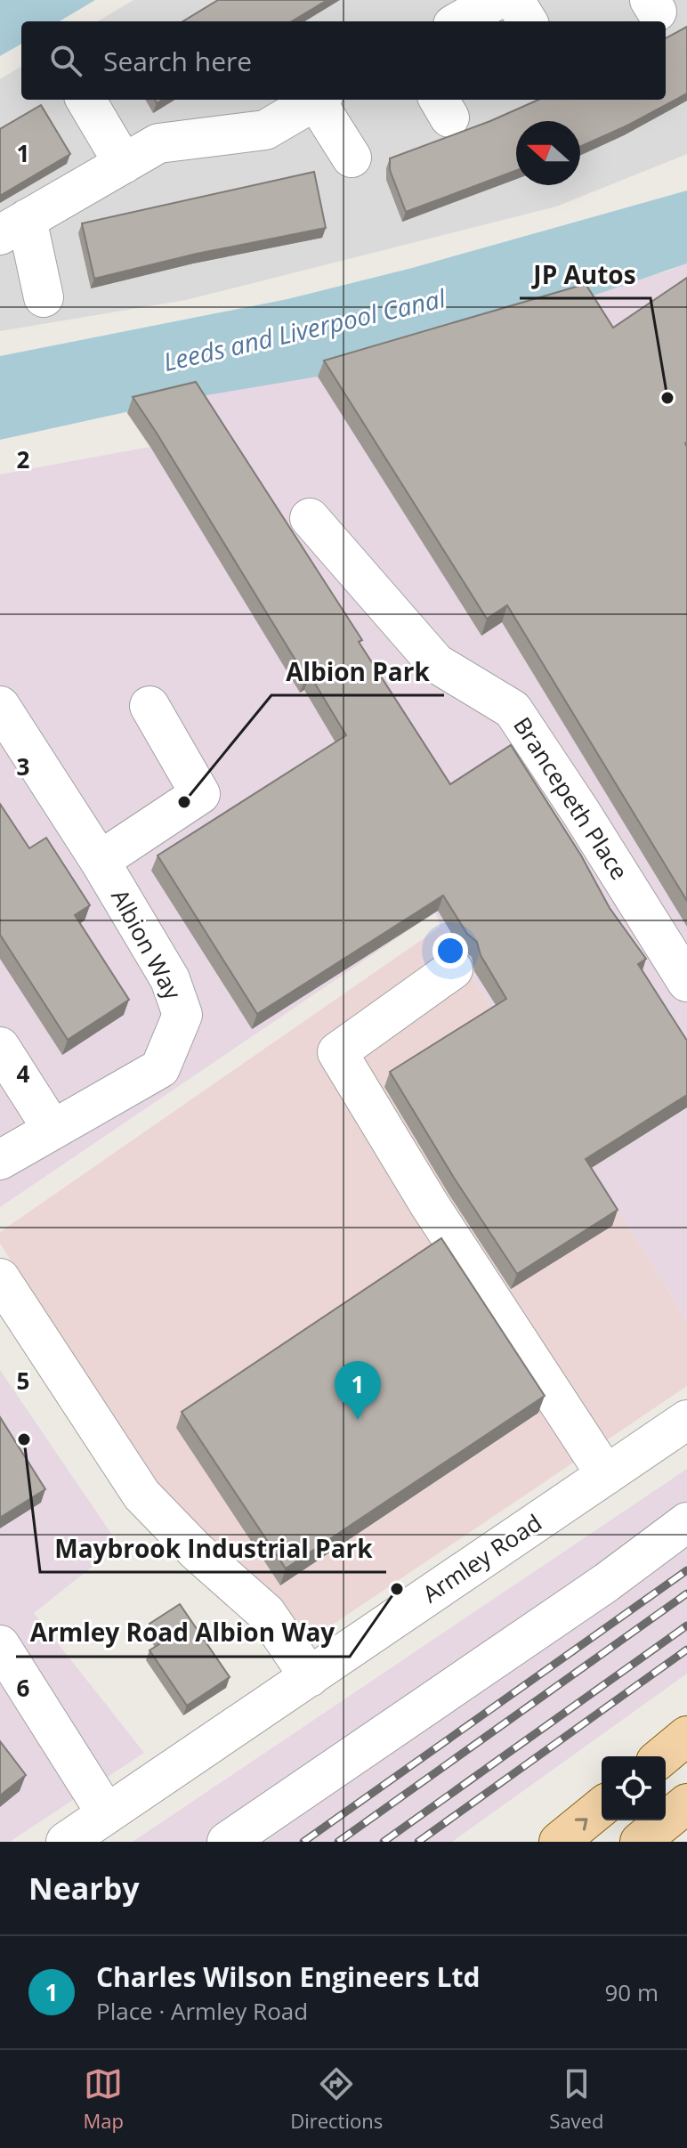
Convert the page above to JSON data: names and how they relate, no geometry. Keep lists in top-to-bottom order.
{
  "streets": {
    "street": ["Brancepeth Place", "Albion Way", "Armley Road"]
  },
  "water": ["Leeds and Liverpool Canal"],
  "places": [
    "JP Autos",
    "Albion Park",
    "Maybrook Industrial Park",
    "Armley Road Albion Way"
  ],
  "north": "left",
  "page": {
    "search": "Search here",
    "pins": "1",
    "heading": "Nearby",
    "list": [
      {
        "mark": "1",
        "name": "Charles Wilson Engineers Ltd",
        "note": "Place · Armley Road",
        "value": "90 m"
      }
    ],
    "nav": ["Map", "Directions", "Saved"]
  },
  "grid": {
    "rows": [
      "1",
      "2",
      "3",
      "4",
      "5",
      "6"
    ]
  }
}
